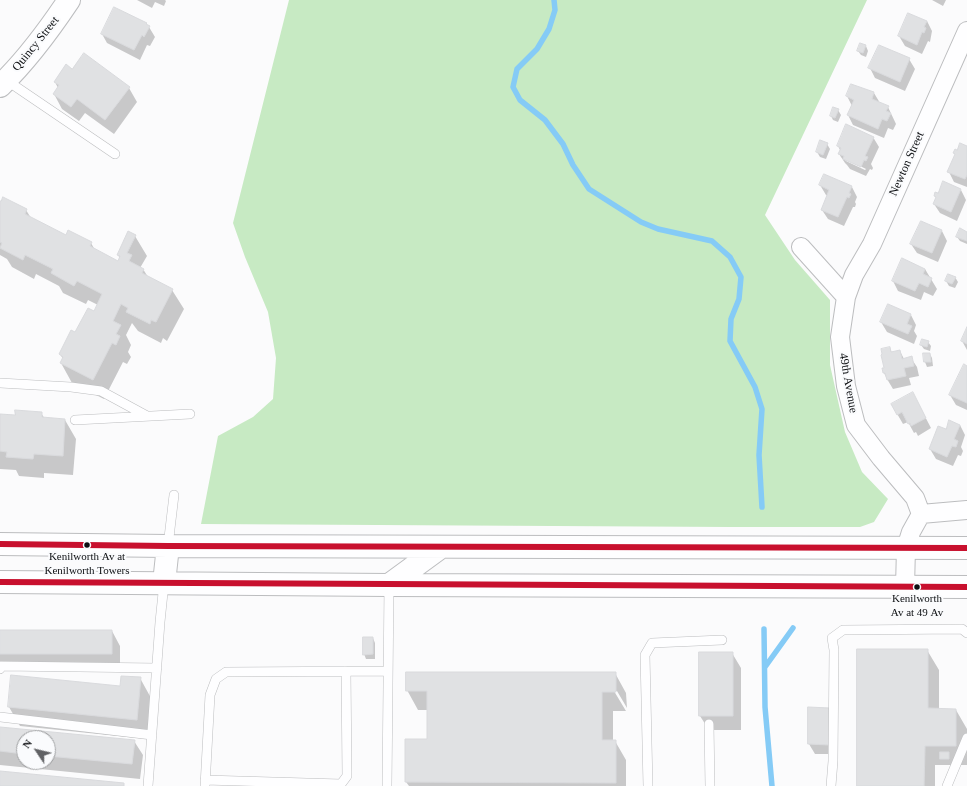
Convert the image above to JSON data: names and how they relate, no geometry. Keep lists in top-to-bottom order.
{
  "streets": {
    "main road": ["Quincy Street"],
    "street": ["Newton Street", "49th Avenue"]
  },
  "crossings": [
    ["Newton Street", "49th Avenue"]
  ],
  "places": ["Kenilworth Av at Kenilworth Towers", "Kenilworth Av at 49 Av"],
  "north": "top left"
}
